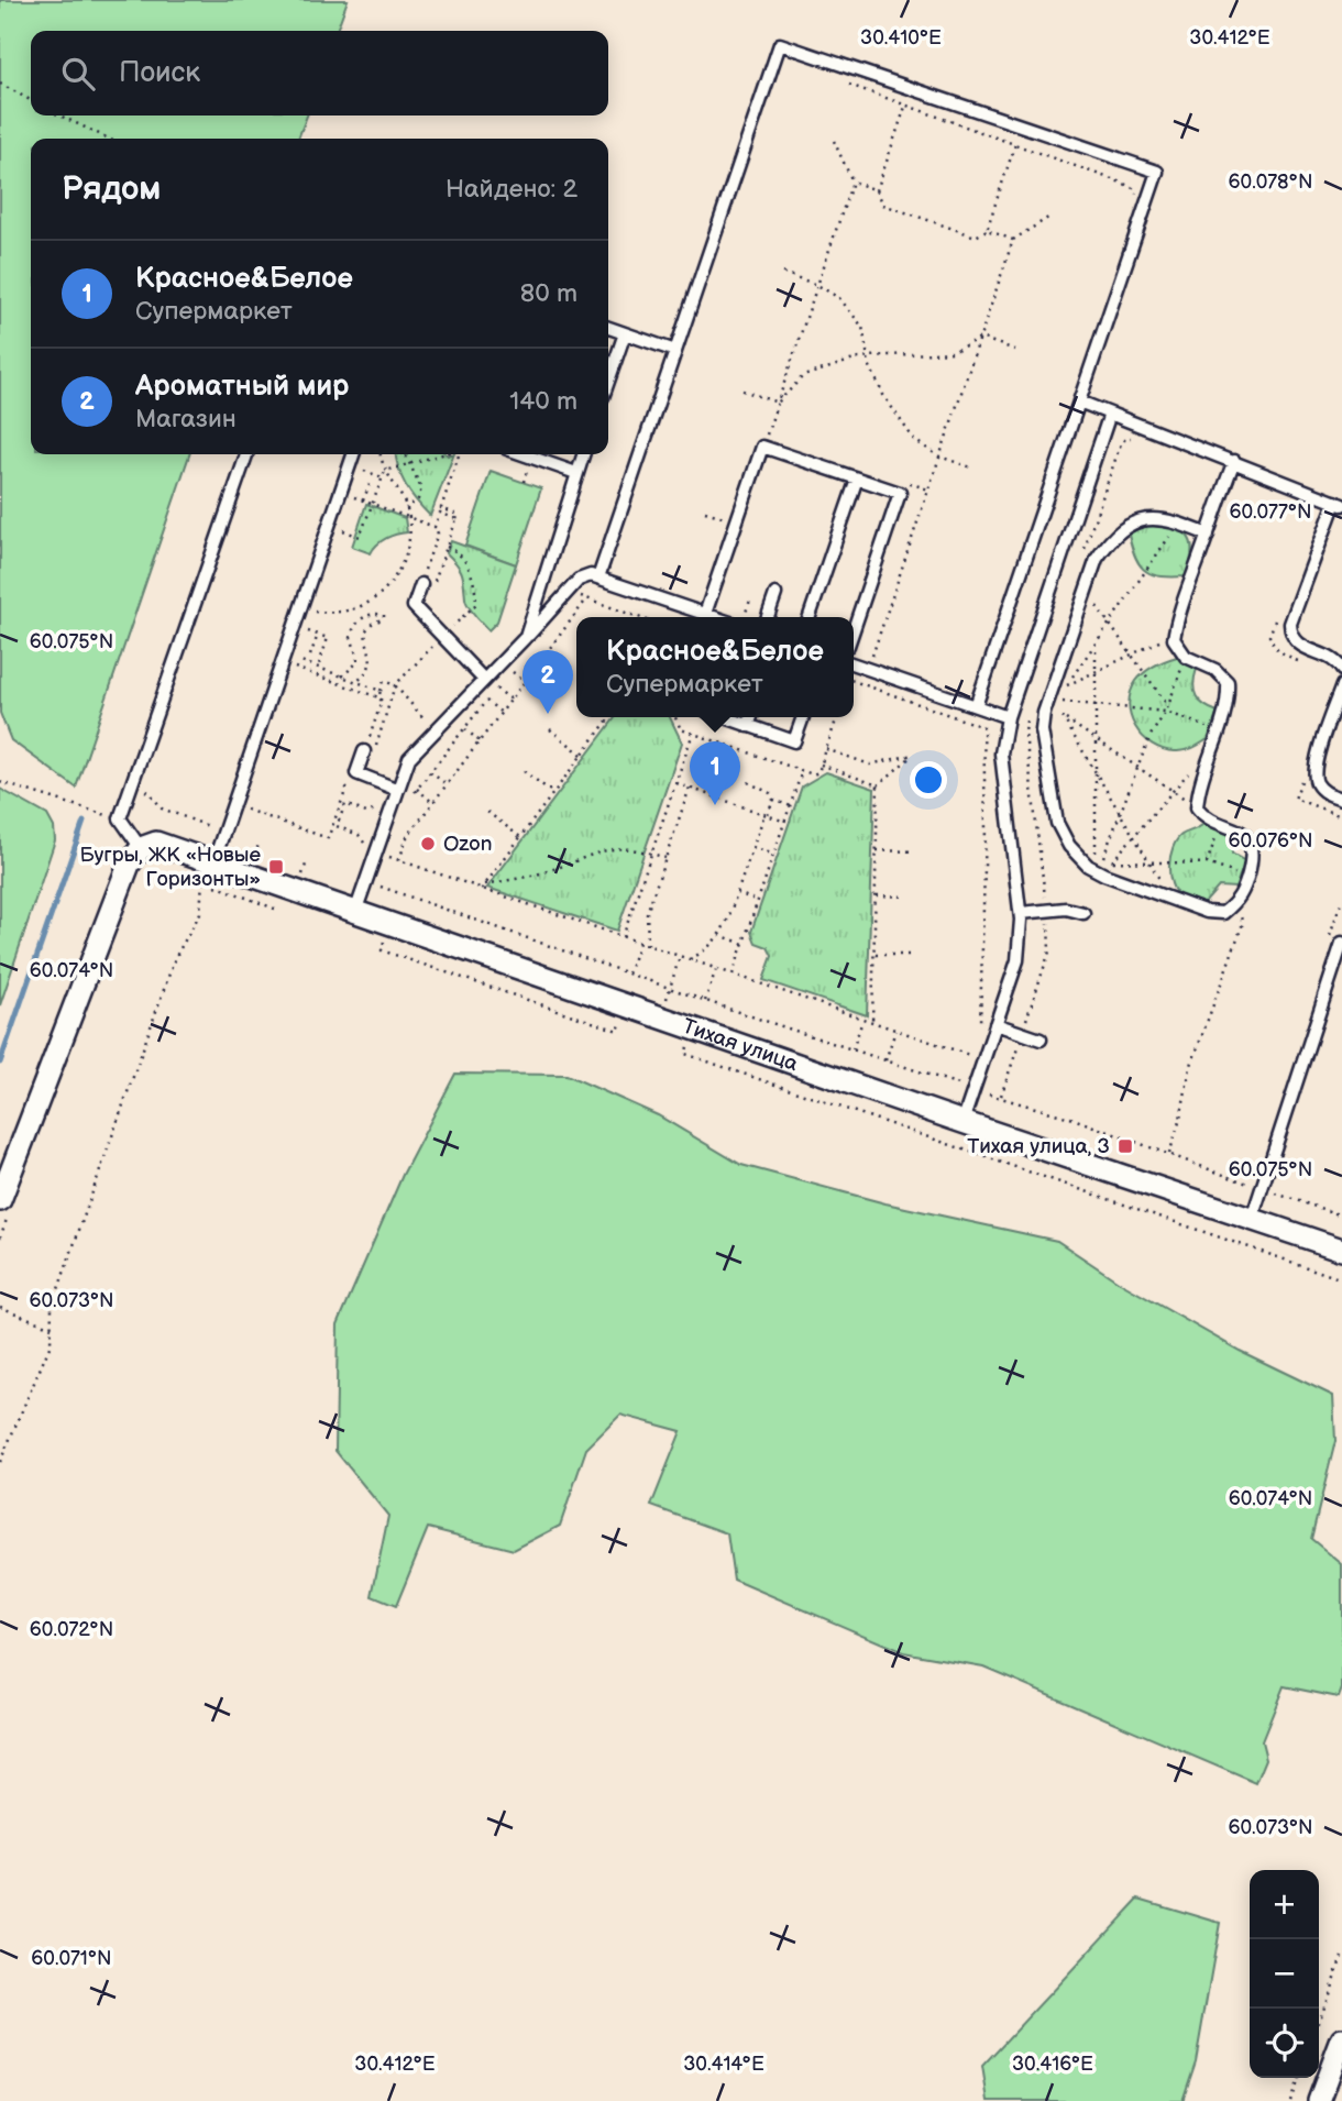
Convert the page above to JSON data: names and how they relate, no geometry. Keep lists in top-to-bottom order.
{
  "streets": {
    "street": ["Тихая улица"]
  },
  "places": {
    "other": ["Ozon"],
    "transit": ["Бугры, ЖК «Новые Горизонты»", "Тихая улица, 3"]
  },
  "page": {
    "search": "Поиск",
    "heading": ["Рядом", "Найдено: 2"],
    "list": [
      {
        "mark": "1",
        "name": "Красное&Белое",
        "note": "Супермаркет",
        "value": "80 m"
      },
      {
        "mark": "2",
        "name": "Ароматный мир",
        "note": "Магазин",
        "value": "140 m"
      }
    ],
    "popup": ["Красное&Белое", "Супермаркет"],
    "pins": ["2", "1"],
    "map_buttons": ["+", "−"]
  },
  "coordinates": [
    "30.410°E",
    "30.412°E",
    "60.078°N",
    "60.077°N",
    "60.075°N",
    "60.076°N",
    "60.074°N",
    "60.073°N",
    "60.072°N",
    "60.071°N",
    "30.414°E",
    "30.416°E"
  ]
}
